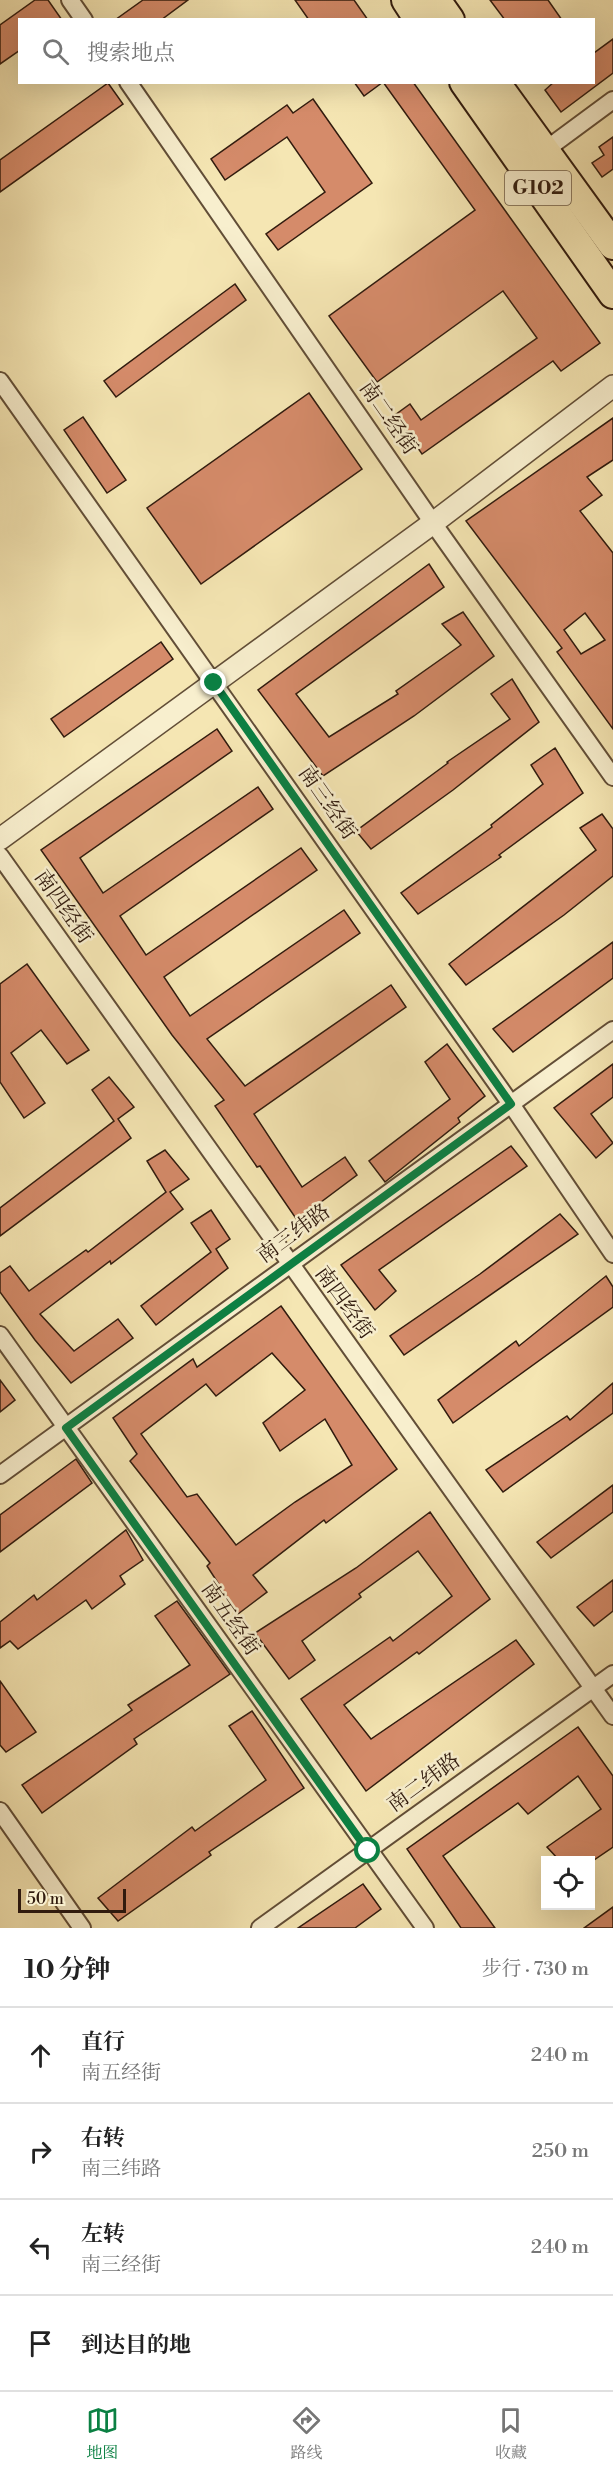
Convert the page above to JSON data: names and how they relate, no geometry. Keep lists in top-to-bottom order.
{
  "streets": {
    "highway": ["G102"],
    "street": [
      "南二经街",
      "南三经街",
      "南四经街",
      "南三纬路",
      "南五经街",
      "南二纬路"
    ]
  },
  "crossings": [
    ["南三经街", "南三纬路"],
    ["南四经街", "南三纬路"],
    ["南四经街", "南二纬路"],
    ["南三纬路", "南五经街"],
    ["南五经街", "南二纬路"]
  ],
  "scale_bar": "50 m",
  "page": {
    "search": "搜索地点",
    "scale": "50 m",
    "heading": ["10 分钟", "步行 · 730 m"],
    "list": [
      ["直行", "南五经街", "240 m"],
      ["右转", "南三纬路", "250 m"],
      ["左转", "南三经街", "240 m"],
      "到达目的地"
    ],
    "nav": ["地图", "路线", "收藏"]
  }
}
